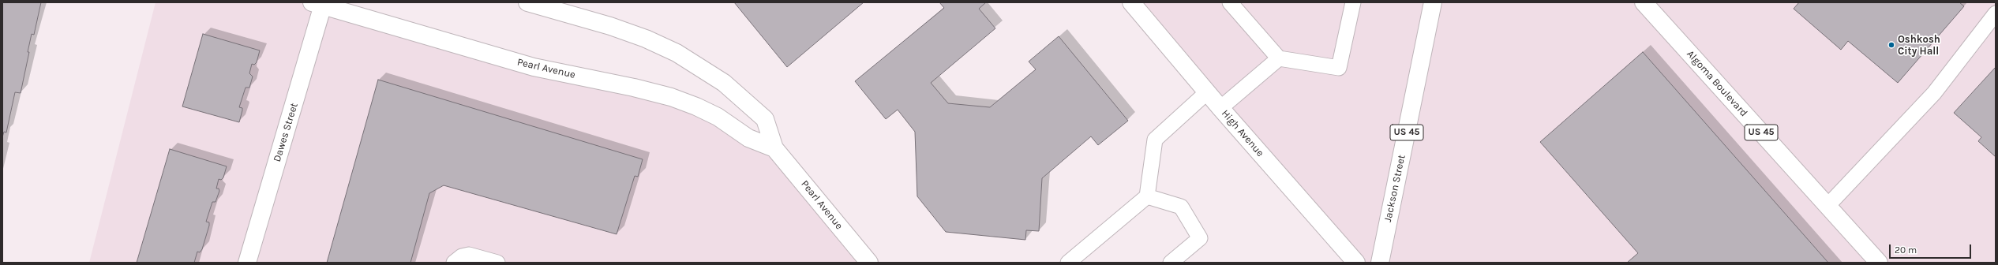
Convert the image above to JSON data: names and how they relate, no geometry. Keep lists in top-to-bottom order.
{
  "streets": {
    "street": [
      "Pearl Avenue",
      "Algoma Boulevard",
      "Dawes Street",
      "US 45",
      "High Avenue",
      "Jackson Street"
    ]
  },
  "crossings": [
    ["Pearl Avenue", "Dawes Street"]
  ],
  "places": ["Oshkosh City Hall"],
  "scale_bar": "20 m"
}
